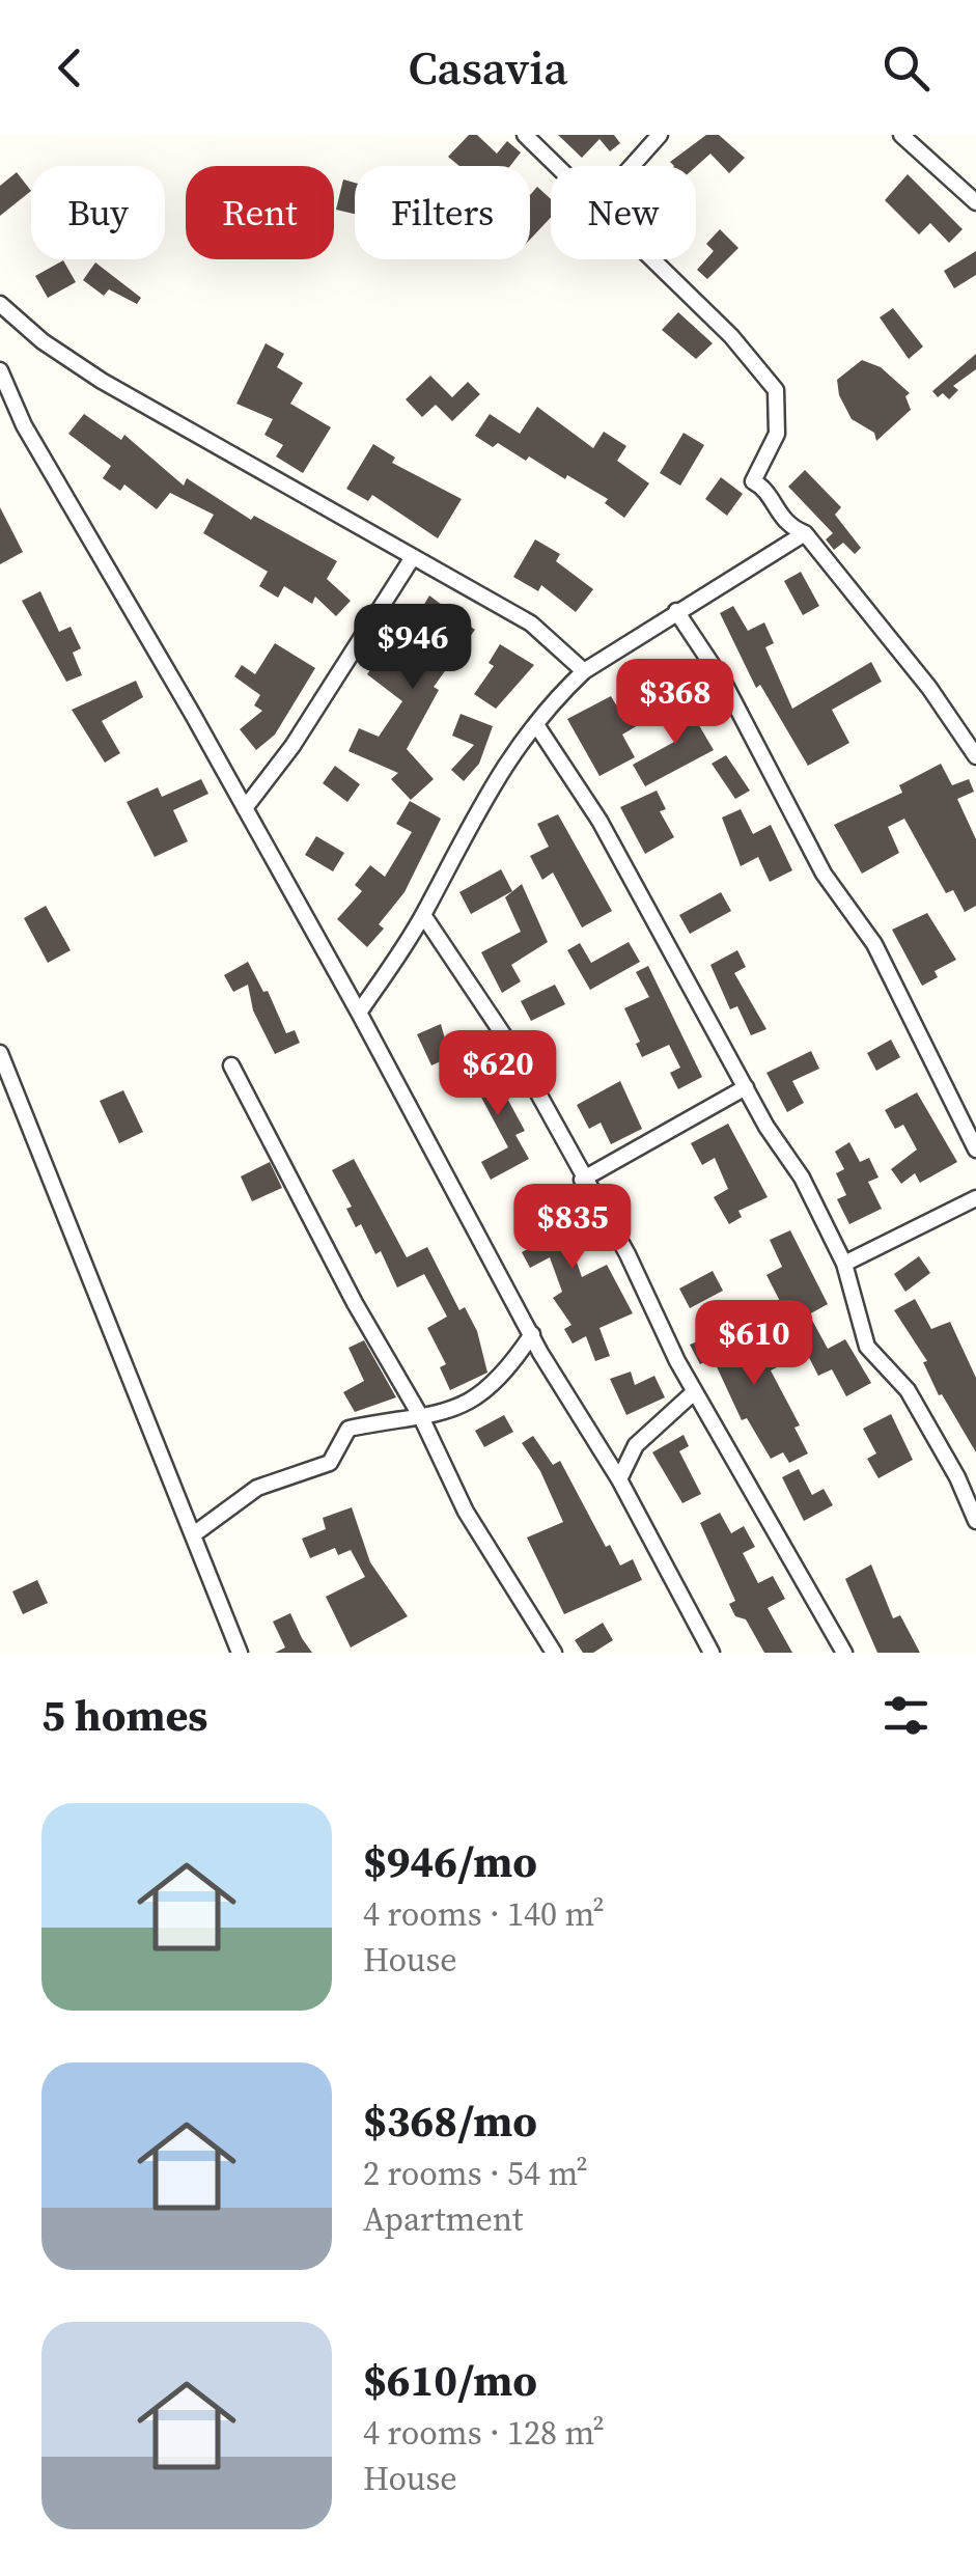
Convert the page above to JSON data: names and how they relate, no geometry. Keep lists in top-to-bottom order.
{
  "page": {
    "header": "Casavia",
    "chip": [
      "Buy",
      "Rent",
      "Filters",
      "New"
    ],
    "price": [
      "$946",
      "$368",
      "$620",
      "$835",
      "$610"
    ],
    "heading": "5 homes",
    "list": [
      {
        "name": "$946/mo",
        "note": "4 rooms · 140 m² · House"
      },
      {
        "name": "$368/mo",
        "note": "2 rooms · 54 m² · Apartment"
      },
      {
        "name": "$610/mo",
        "note": "4 rooms · 128 m² · House"
      }
    ]
  }
}
